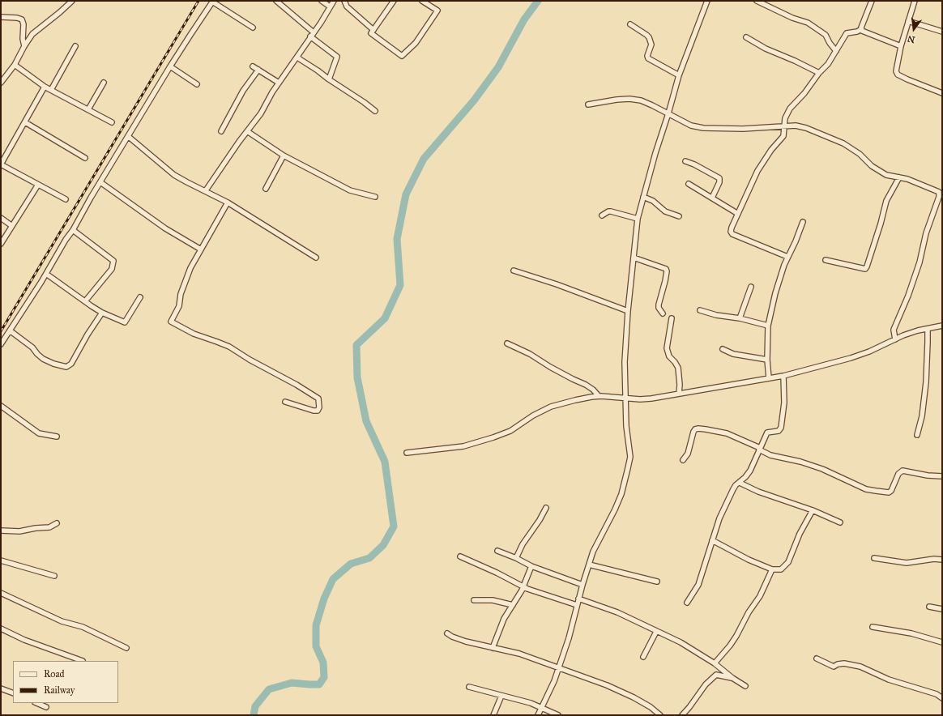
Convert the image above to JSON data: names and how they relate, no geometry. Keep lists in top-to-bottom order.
{
  "legend": ["Road", "Railway"],
  "north": "bottom"
}
